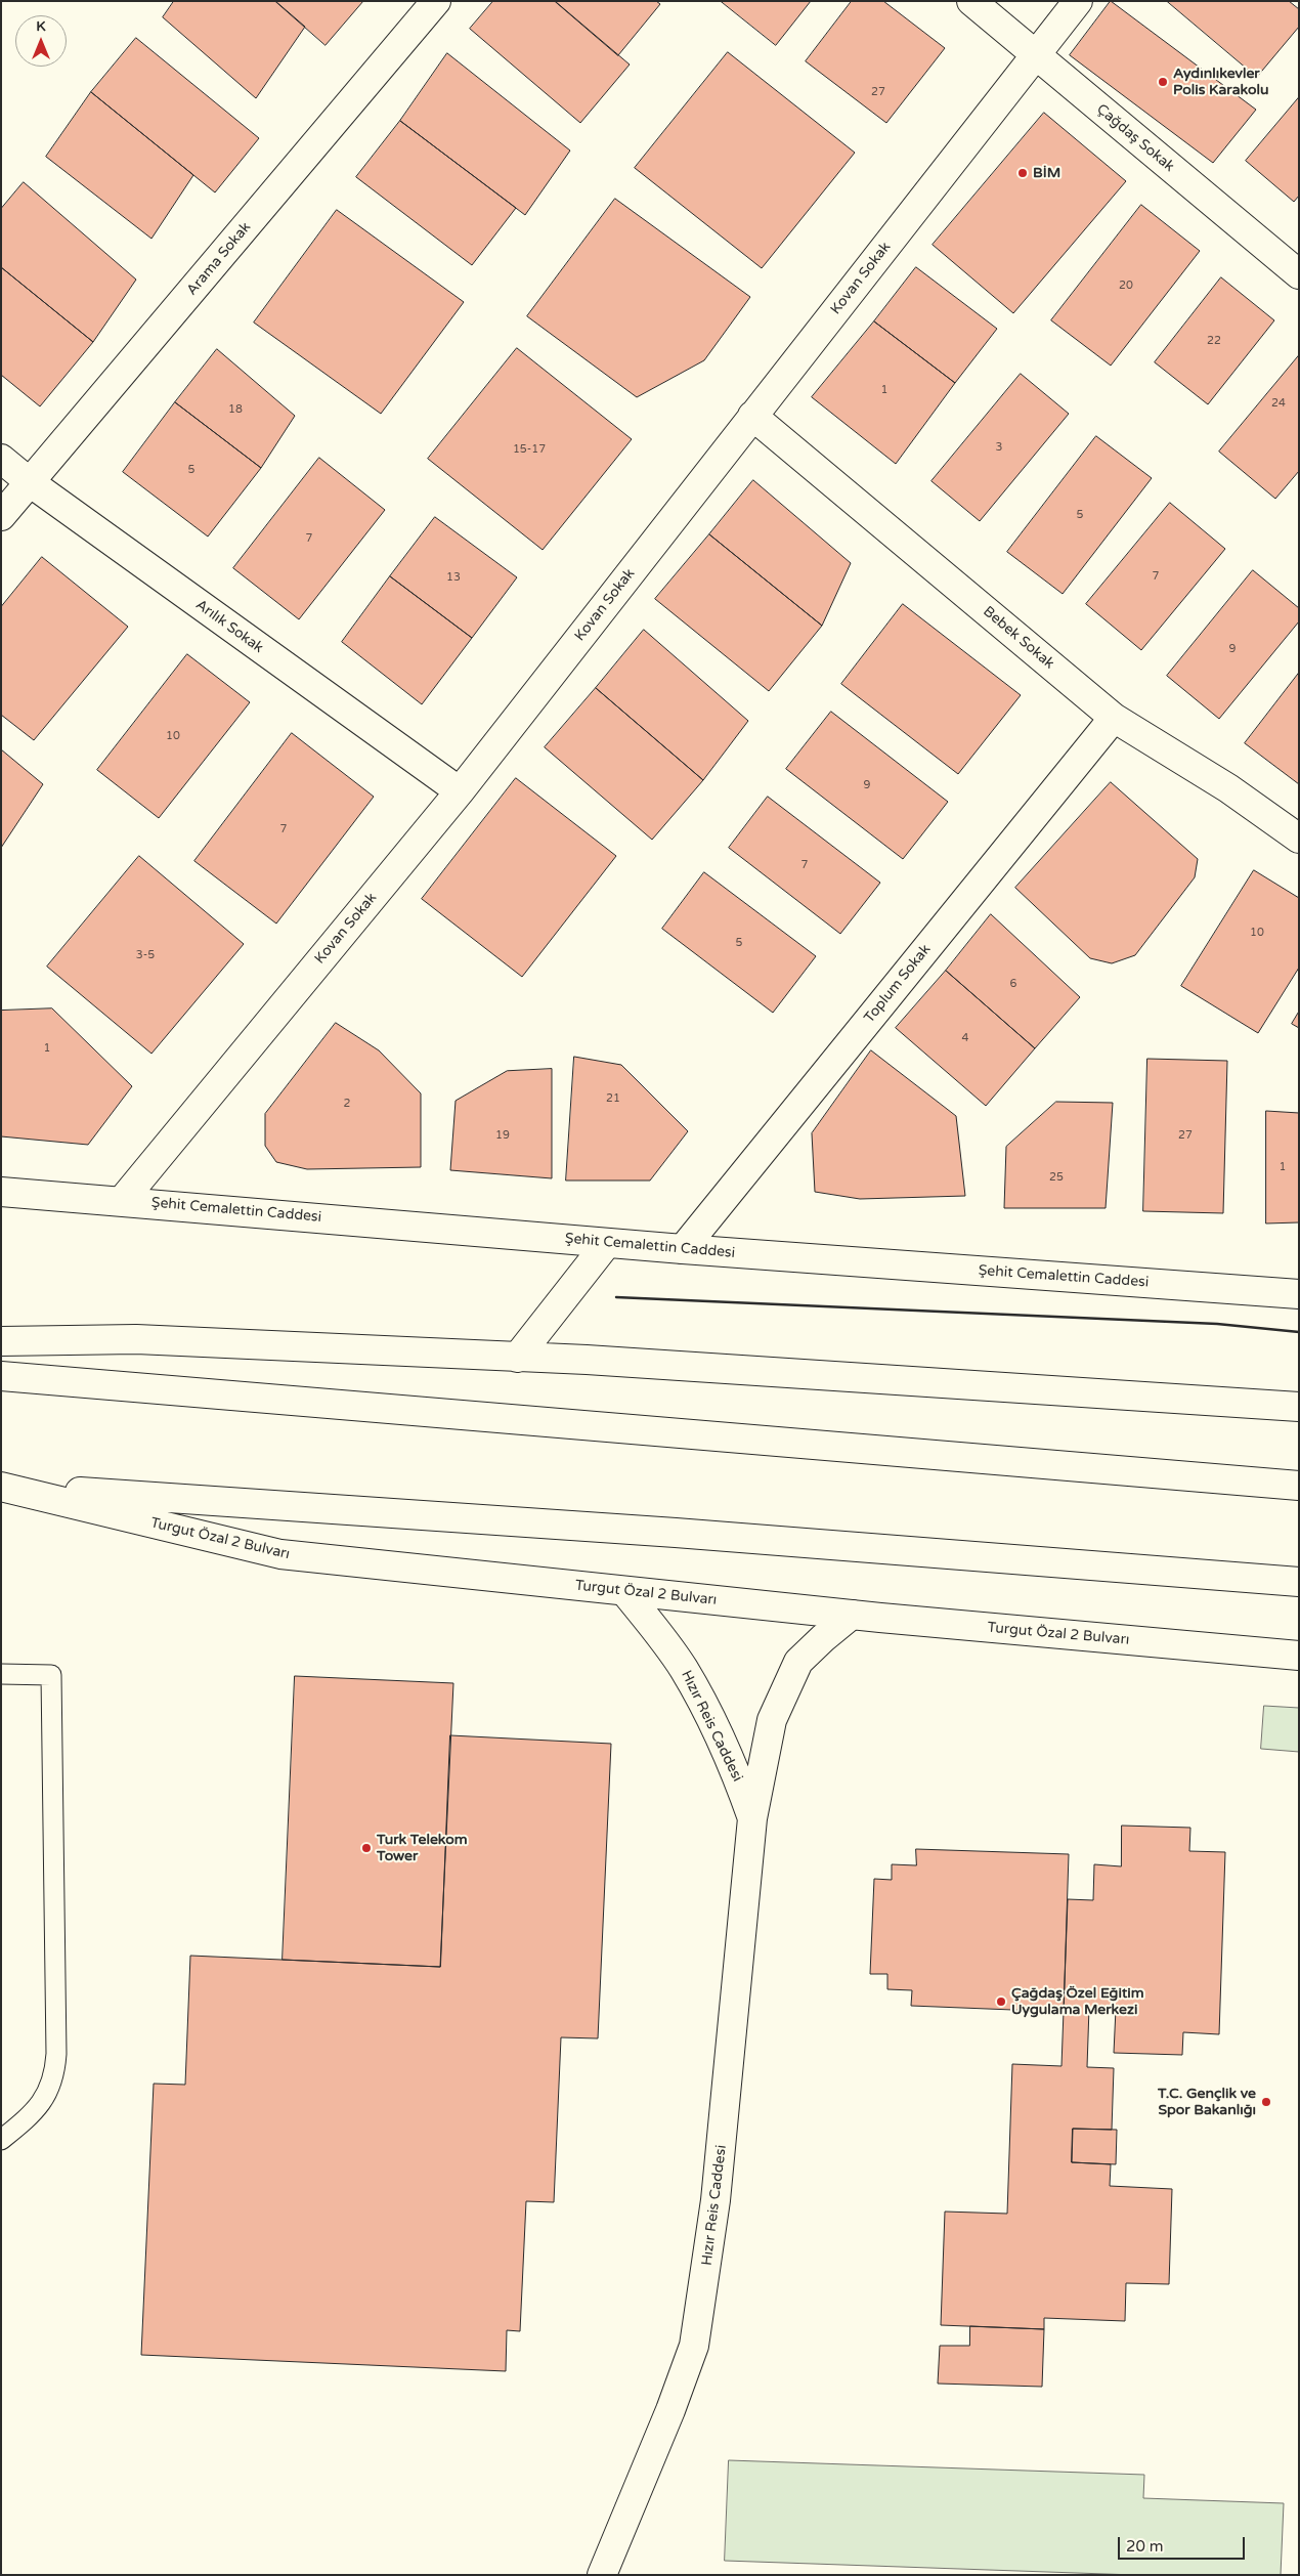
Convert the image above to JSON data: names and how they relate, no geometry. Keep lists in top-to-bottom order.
{
  "streets": {
    "main road": [
      "Çağdaş Sokak",
      "Arama Sokak",
      "Kovan Sokak",
      "Arılık Sokak",
      "Bebek Sokak",
      "Toplum Sokak",
      "Şehit Cemalettin Caddesi",
      "Turgut Özal 2 Bulvarı",
      "Hızır Reis Caddesi"
    ]
  },
  "crossings": [
    ["Çağdaş Sokak", "Kovan Sokak"],
    ["Arama Sokak", "Arılık Sokak"],
    ["Kovan Sokak", "Arılık Sokak"],
    ["Kovan Sokak", "Bebek Sokak"],
    ["Kovan Sokak", "Şehit Cemalettin Caddesi"],
    ["Bebek Sokak", "Toplum Sokak"],
    ["Toplum Sokak", "Şehit Cemalettin Caddesi"],
    ["Turgut Özal 2 Bulvarı", "Hızır Reis Caddesi"]
  ],
  "places": [
    "Aydınlıkevler Polis Karakolu",
    "BİM",
    "Turk Telekom Tower",
    "Çağdaş Özel Eğitim Uygulama Merkezi",
    "T.C. Gençlik ve Spor Bakanlığı"
  ],
  "house_numbers": [
    "27",
    "20",
    "22",
    "1",
    "24",
    "18",
    "3",
    "15-17",
    "5",
    "5",
    "7",
    "7",
    "13",
    "9",
    "10",
    "9",
    "7",
    "7",
    "10",
    "5",
    "3-5",
    "6",
    "4",
    "1",
    "21",
    "2",
    "19",
    "27",
    "1",
    "25"
  ],
  "scale_bar": "20 m",
  "north": "top"
}
